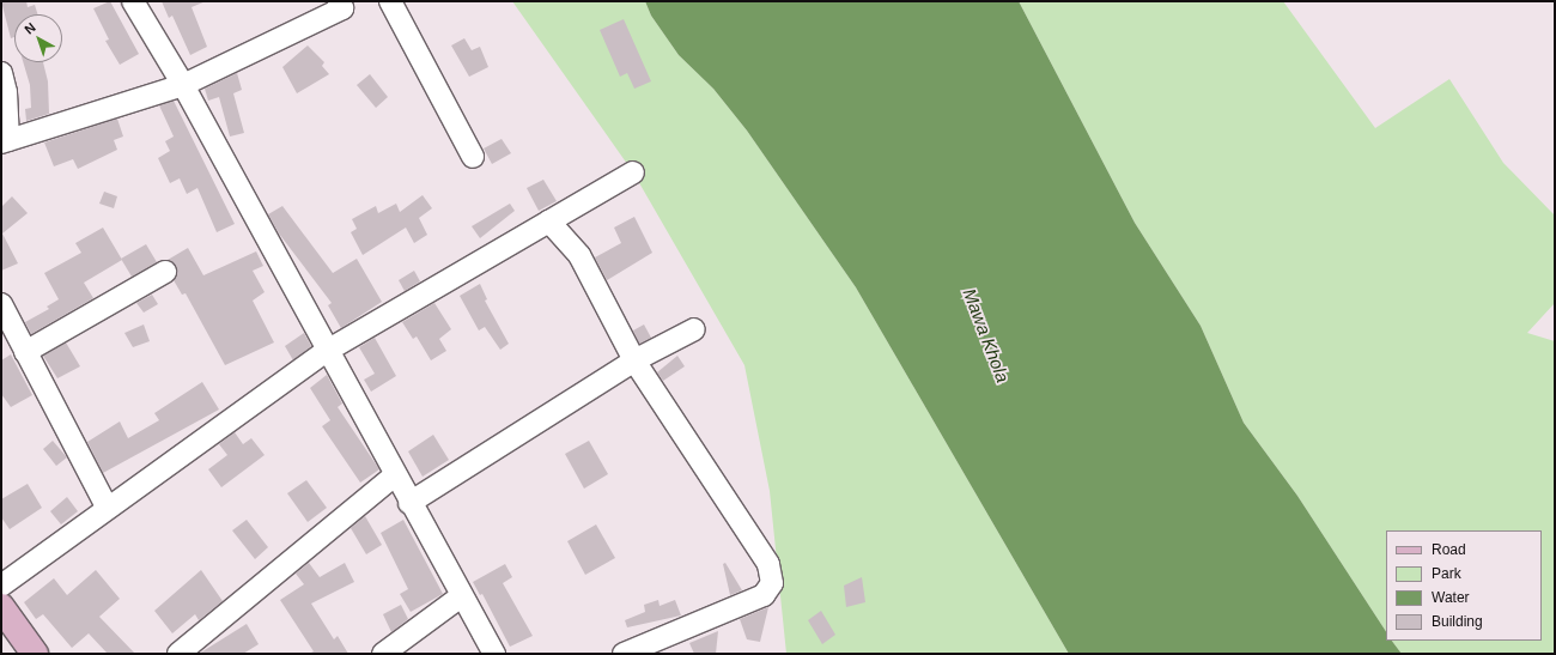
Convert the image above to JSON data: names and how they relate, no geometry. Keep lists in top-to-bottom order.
{
  "water": ["Mawa Khola"],
  "legend": [
    "Road",
    "Park",
    "Water",
    "Building"
  ],
  "north": "top left"
}
